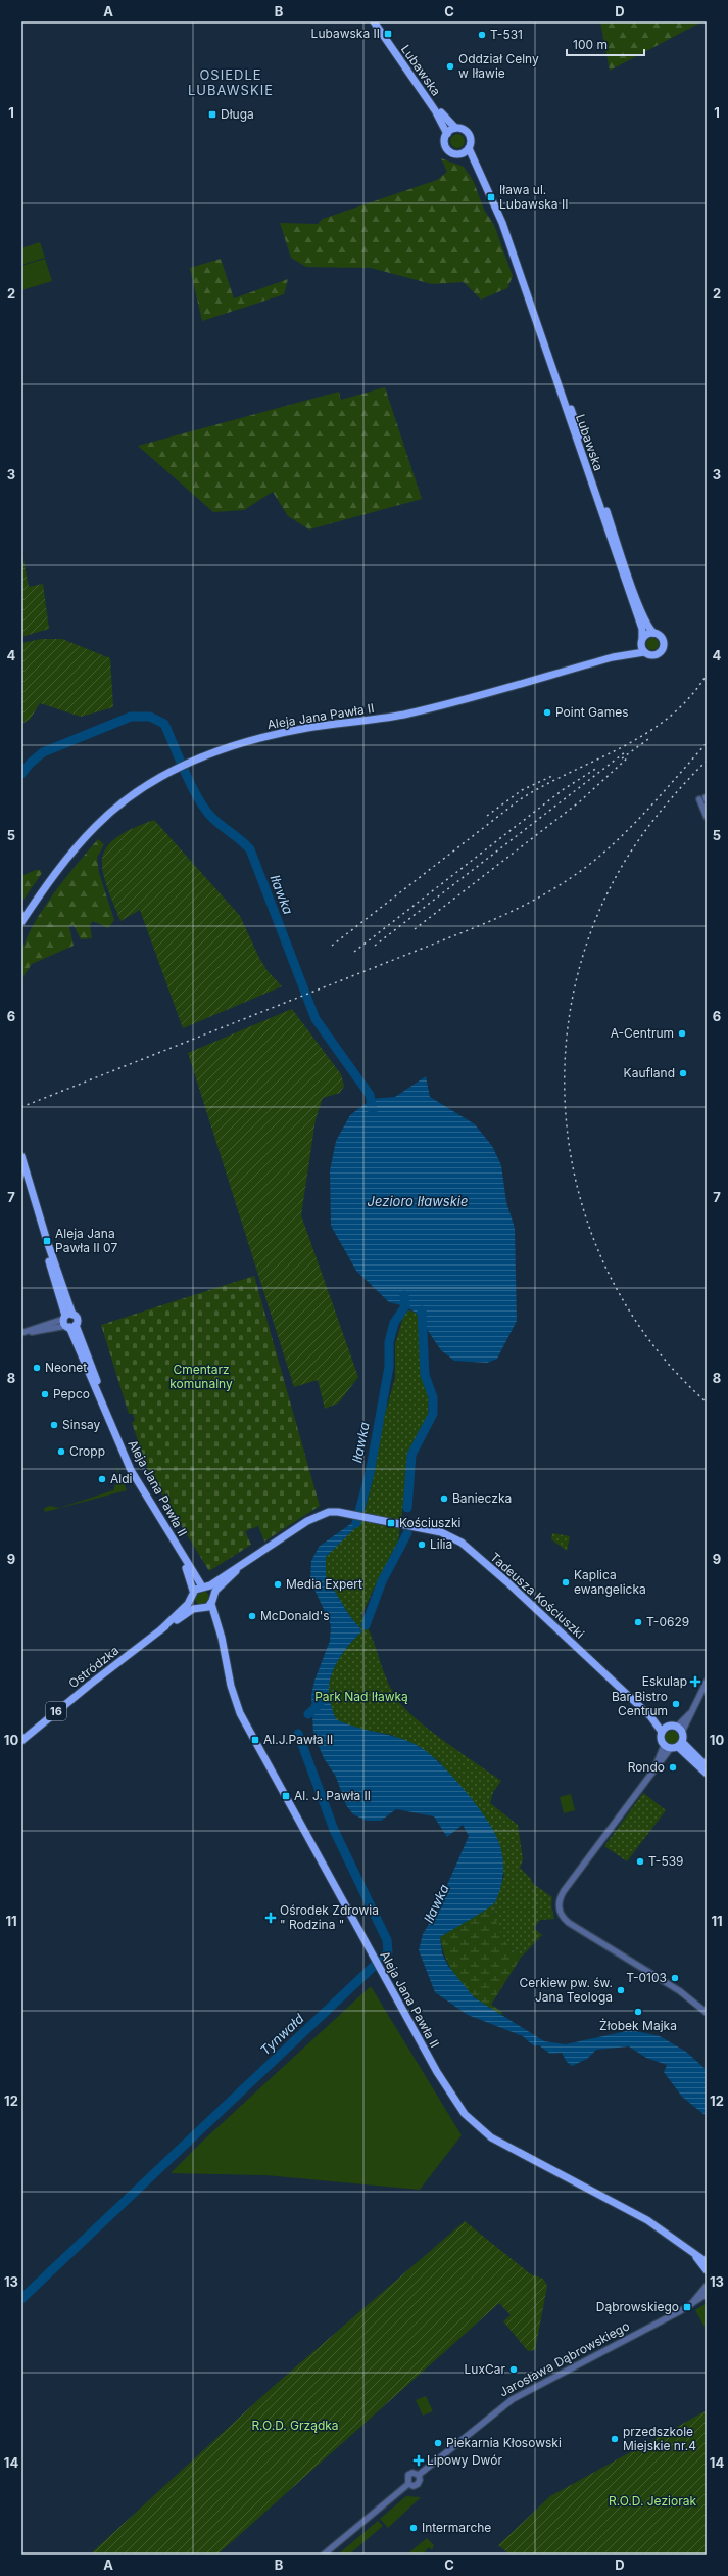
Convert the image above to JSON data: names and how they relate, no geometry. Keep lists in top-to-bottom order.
{
  "streets": {
    "main road": [
      "Lubawska",
      "Aleja Jana Pawła II",
      "Tadeusza Kościuszki",
      "Ostródzka",
      "16"
    ],
    "street": ["Jarosława Dąbrowskiego"]
  },
  "crossings": [
    ["Lubawska", "Aleja Jana Pawła II"],
    ["Aleja Jana Pawła II", "Ostródzka"]
  ],
  "districts": ["OSIEDLE LUBAWSKIE"],
  "water": ["Iławka", "Jezioro Iławskie", "Tynwałd"],
  "parks": [
    "Cmentarz komunalny",
    "Park Nad Iławką",
    "R.O.D. Grządka",
    "R.O.D. Jeziorak"
  ],
  "places": {
    "transit": [
      "Lubawska II",
      "Długa",
      "Iława ul. Lubawska II",
      "Aleja Jana Pawła II 07",
      "Kościuszki",
      "Al.J.Pawła II",
      "Al. J. Pawła II",
      "Dąbrowskiego"
    ],
    "other": [
      "T-531",
      "Oddział Celny w Iławie",
      "Point Games",
      "A-Centrum",
      "Kaufland",
      "Neonet",
      "Pepco",
      "Sinsay",
      "Cropp",
      "Aldi",
      "Banieczka",
      "Lilia",
      "Kaplica ewangelicka",
      "Media Expert",
      "McDonald's",
      "T-0629",
      "Bar Bistro Centrum",
      "Rondo",
      "T-539",
      "T-0103",
      "Cerkiew pw. św. Jana Teologa",
      "Żłobek Majka",
      "LuxCar",
      "przedszkole Miejskie nr.4",
      "Piekarnia Kłosowski",
      "Intermarche"
    ],
    "health": ["Eskulap", "Ośrodek Zdrowia \" Rodzina \"", "Lipowy Dwór"]
  },
  "scale_bar": "100 m",
  "grid": {
    "columns": [
      "A",
      "B",
      "C",
      "D"
    ],
    "rows": [
      "1",
      "2",
      "3",
      "4",
      "5",
      "6",
      "7",
      "8",
      "9",
      "10",
      "11",
      "12",
      "13",
      "14"
    ]
  }
}
